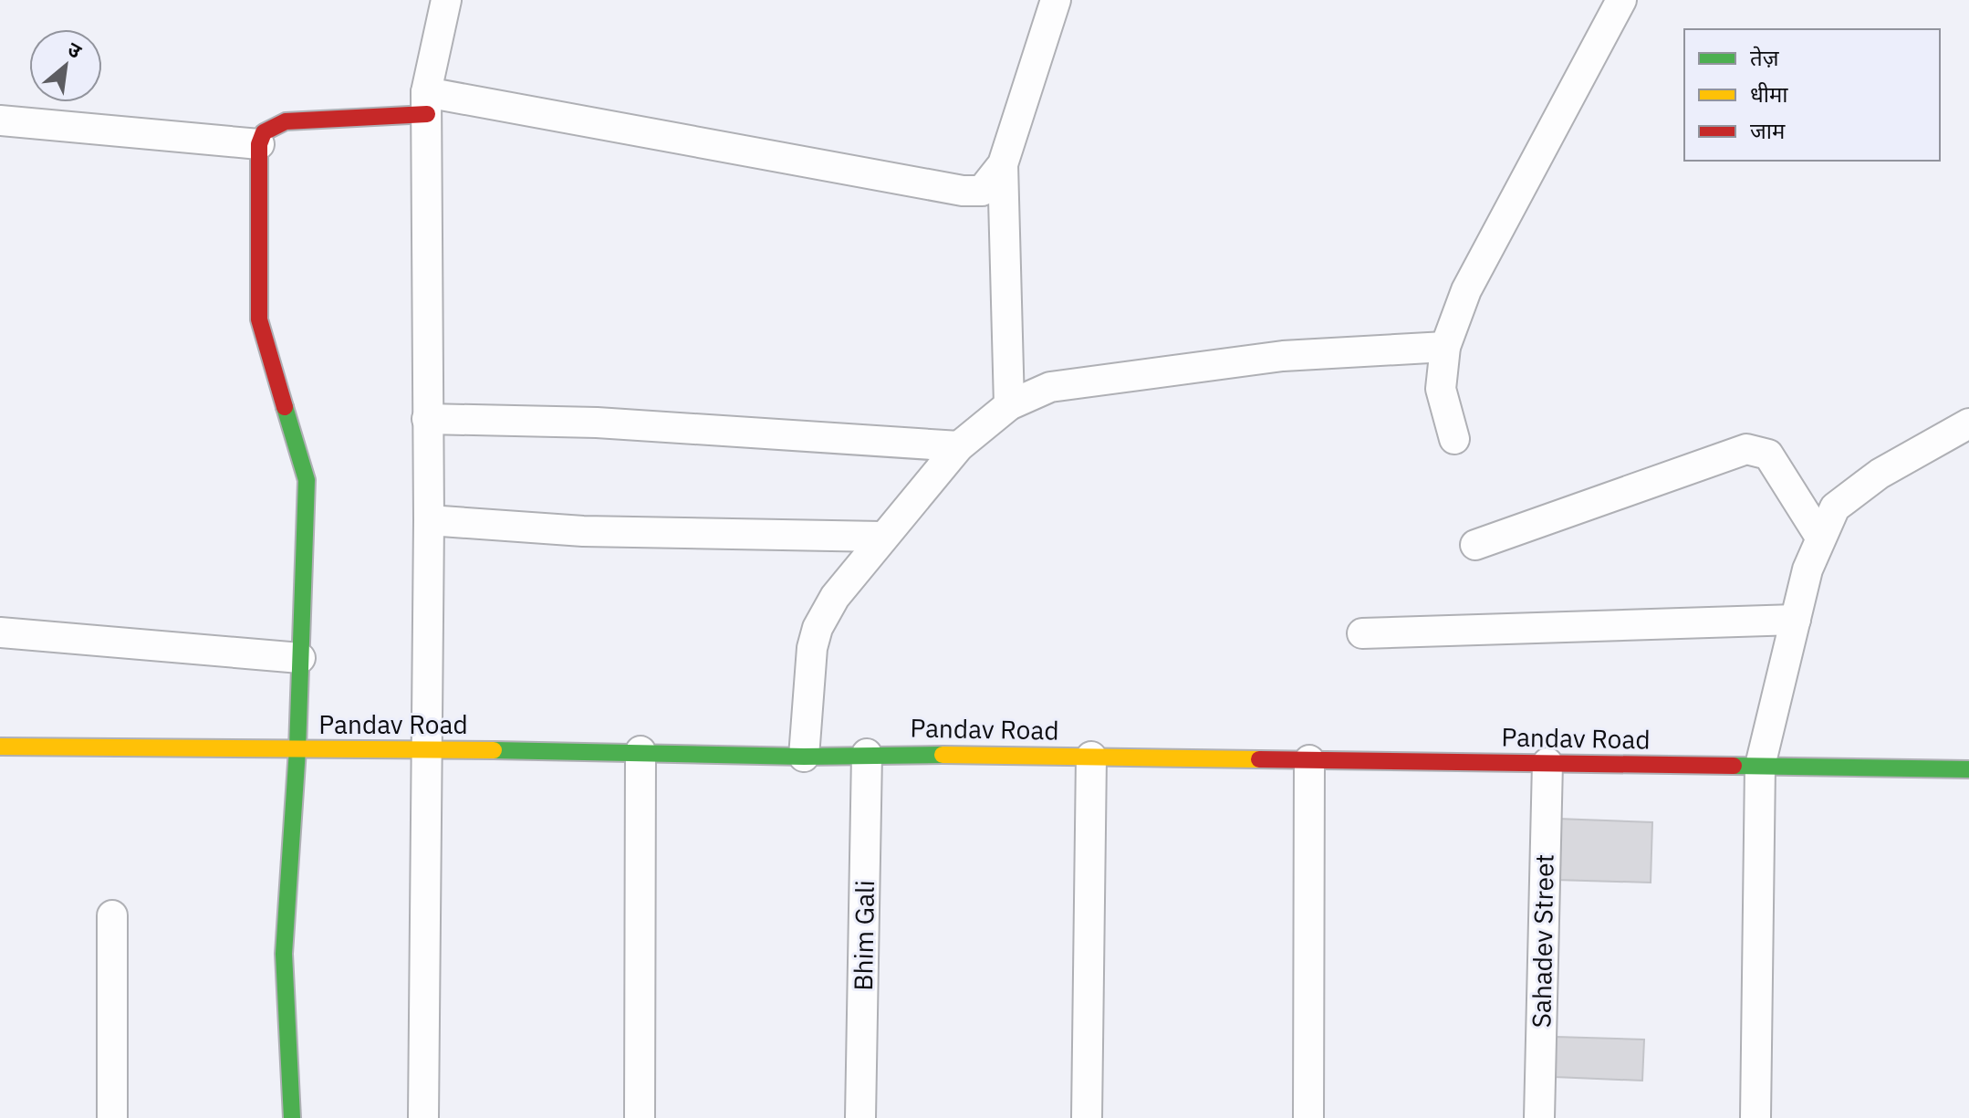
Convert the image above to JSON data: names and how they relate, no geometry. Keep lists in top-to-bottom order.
{
  "streets": {
    "street": ["Pandav Road", "Bhim Gali", "Sahadev Street"]
  },
  "crossings": [
    ["Pandav Road", "Bhim Gali"],
    ["Pandav Road", "Sahadev Street"]
  ],
  "legend": ["तेज़", "धीमा", "जाम"],
  "north": "top right"
}
